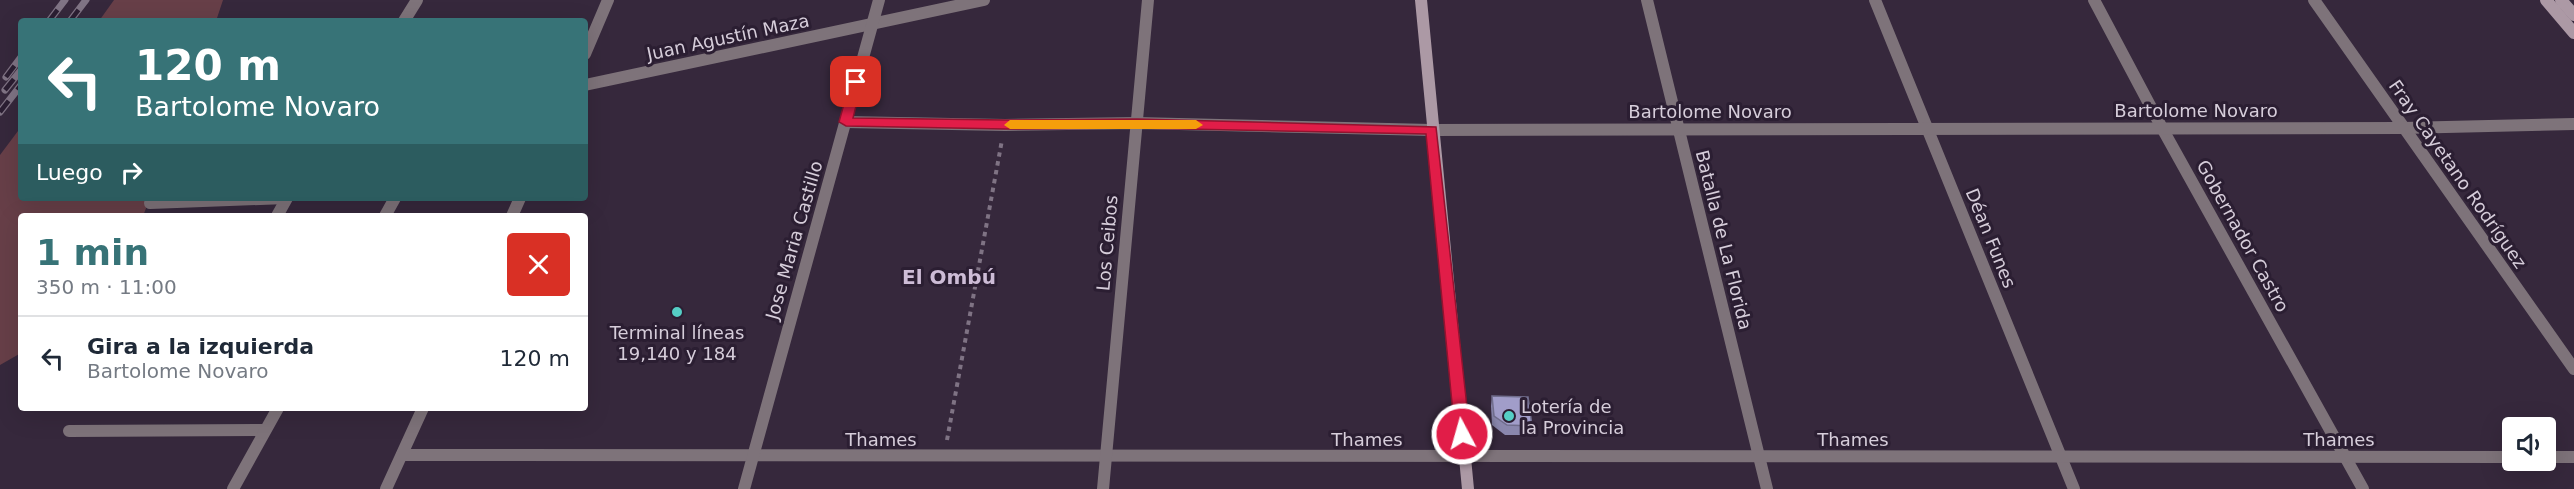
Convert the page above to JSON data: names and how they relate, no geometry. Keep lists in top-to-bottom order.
{
  "streets": {
    "street": [
      "Juan Agustín Maza",
      "Bartolome Novaro",
      "Fray Cayetano Rodríguez",
      "Gobernador Castro",
      "Déan Funes",
      "Jose Maria Castillo",
      "Batalla de La Florida",
      "Los Ceibos",
      "Thames"
    ]
  },
  "crossings": [
    ["Juan Agustín Maza", "Jose Maria Castillo"],
    ["Bartolome Novaro", "Fray Cayetano Rodríguez"],
    ["Bartolome Novaro", "Gobernador Castro"],
    ["Bartolome Novaro", "Déan Funes"],
    ["Bartolome Novaro", "Jose Maria Castillo"],
    ["Bartolome Novaro", "Batalla de La Florida"],
    ["Bartolome Novaro", "Los Ceibos"],
    ["Gobernador Castro", "Thames"],
    ["Déan Funes", "Thames"],
    ["Jose Maria Castillo", "Thames"],
    ["Batalla de La Florida", "Thames"],
    ["Los Ceibos", "Thames"]
  ],
  "districts": ["El Ombú"],
  "places": ["Terminal líneas 19,140 y 184", "Lotería de la Provincia"],
  "page": {
    "turn": ["120 m", "Bartolome Novaro"],
    "then": "Luego",
    "heading": ["1 min", "350 m · 11:00"],
    "list": [
      {
        "name": "Gira a la izquierda",
        "note": "Bartolome Novaro",
        "value": "120 m"
      }
    ]
  }
}
